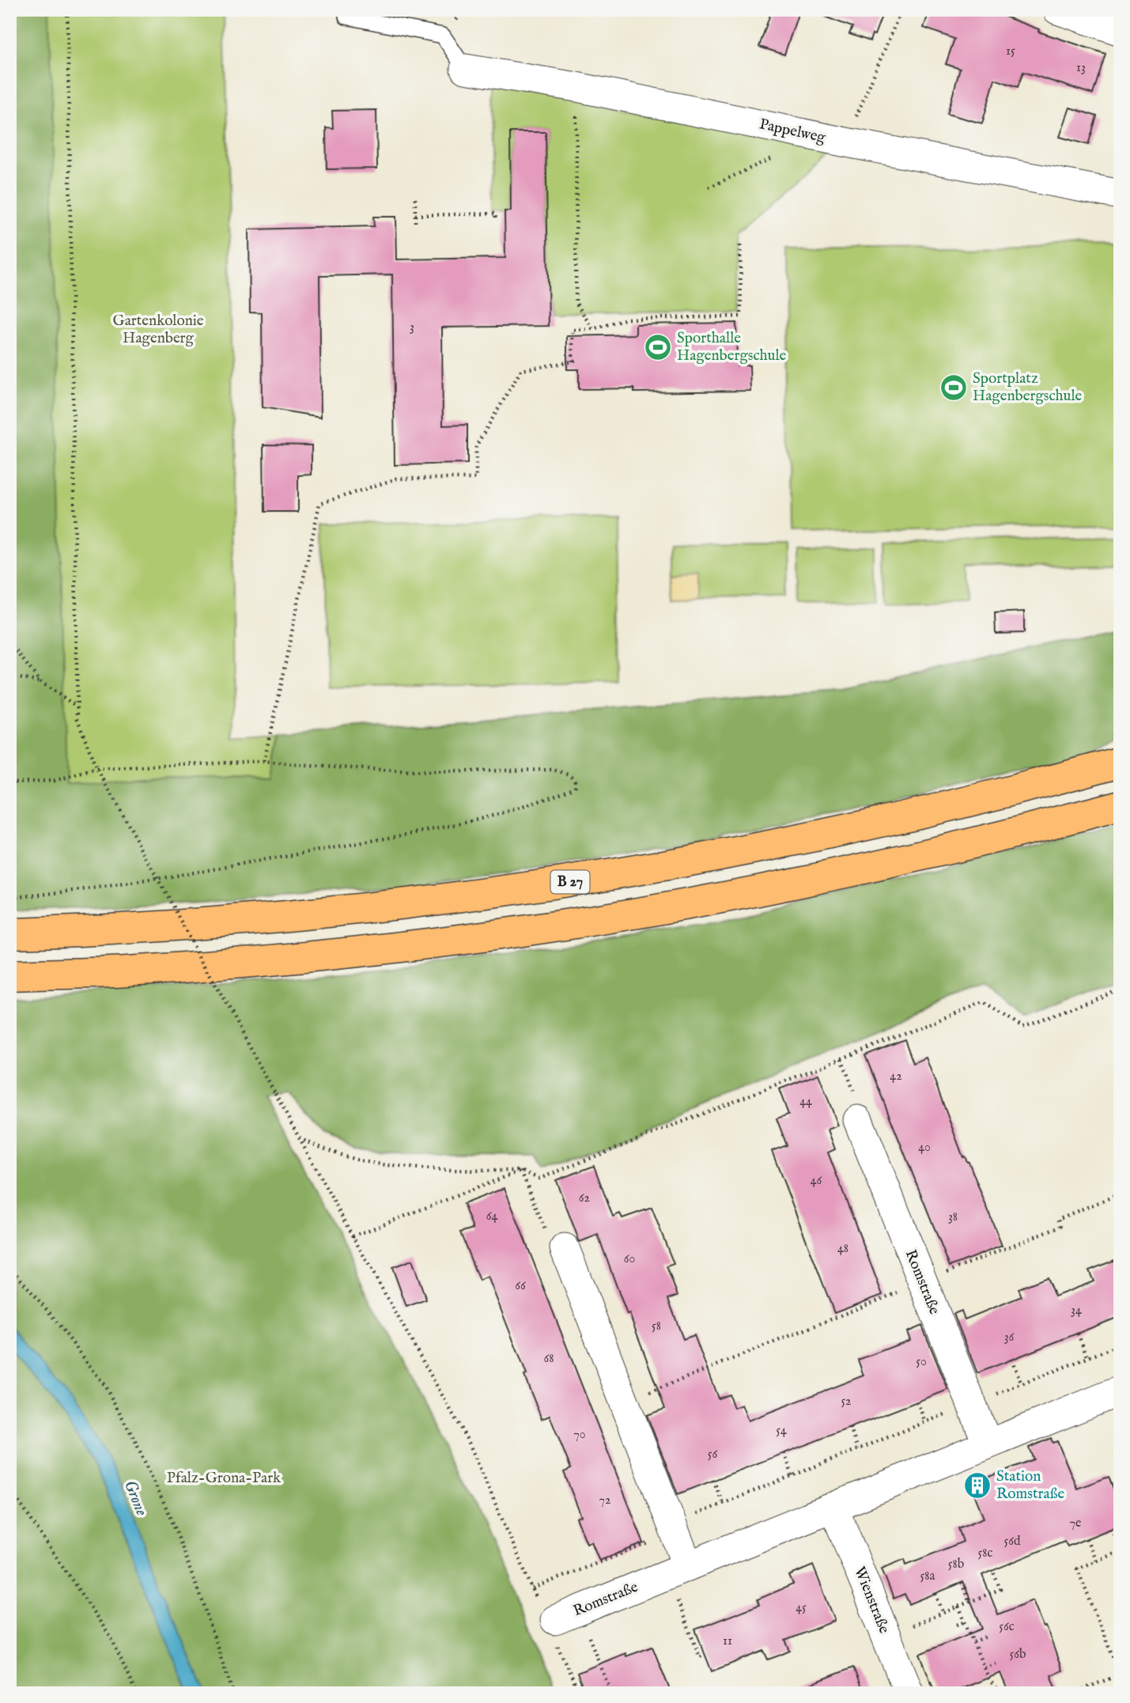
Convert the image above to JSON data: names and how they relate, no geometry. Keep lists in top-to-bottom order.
{
  "streets": {
    "highway": ["B 27"],
    "street": ["Pappelweg", "Romstraße", "Wienstraße"]
  },
  "crossings": [
    ["Romstraße", "Wienstraße"]
  ],
  "water": ["Grone"],
  "parks": ["Gartenkolonie Hagenberg", "Pfalz-Grona-Park"],
  "places": {
    "sports": ["Sporthalle Hagenbergschule", "Sportplatz Hagenbergschule"],
    "building": ["Station Romstraße"]
  },
  "house_numbers": [
    "15",
    "13",
    "3",
    "42",
    "44",
    "40",
    "46",
    "62",
    "64",
    "38",
    "48",
    "60",
    "66",
    "34",
    "58",
    "36",
    "68",
    "50",
    "52",
    "54",
    "70",
    "56",
    "72",
    "7e",
    "56d",
    "58c",
    "58b",
    "58a",
    "45",
    "56c",
    "11",
    "56b"
  ]
}
